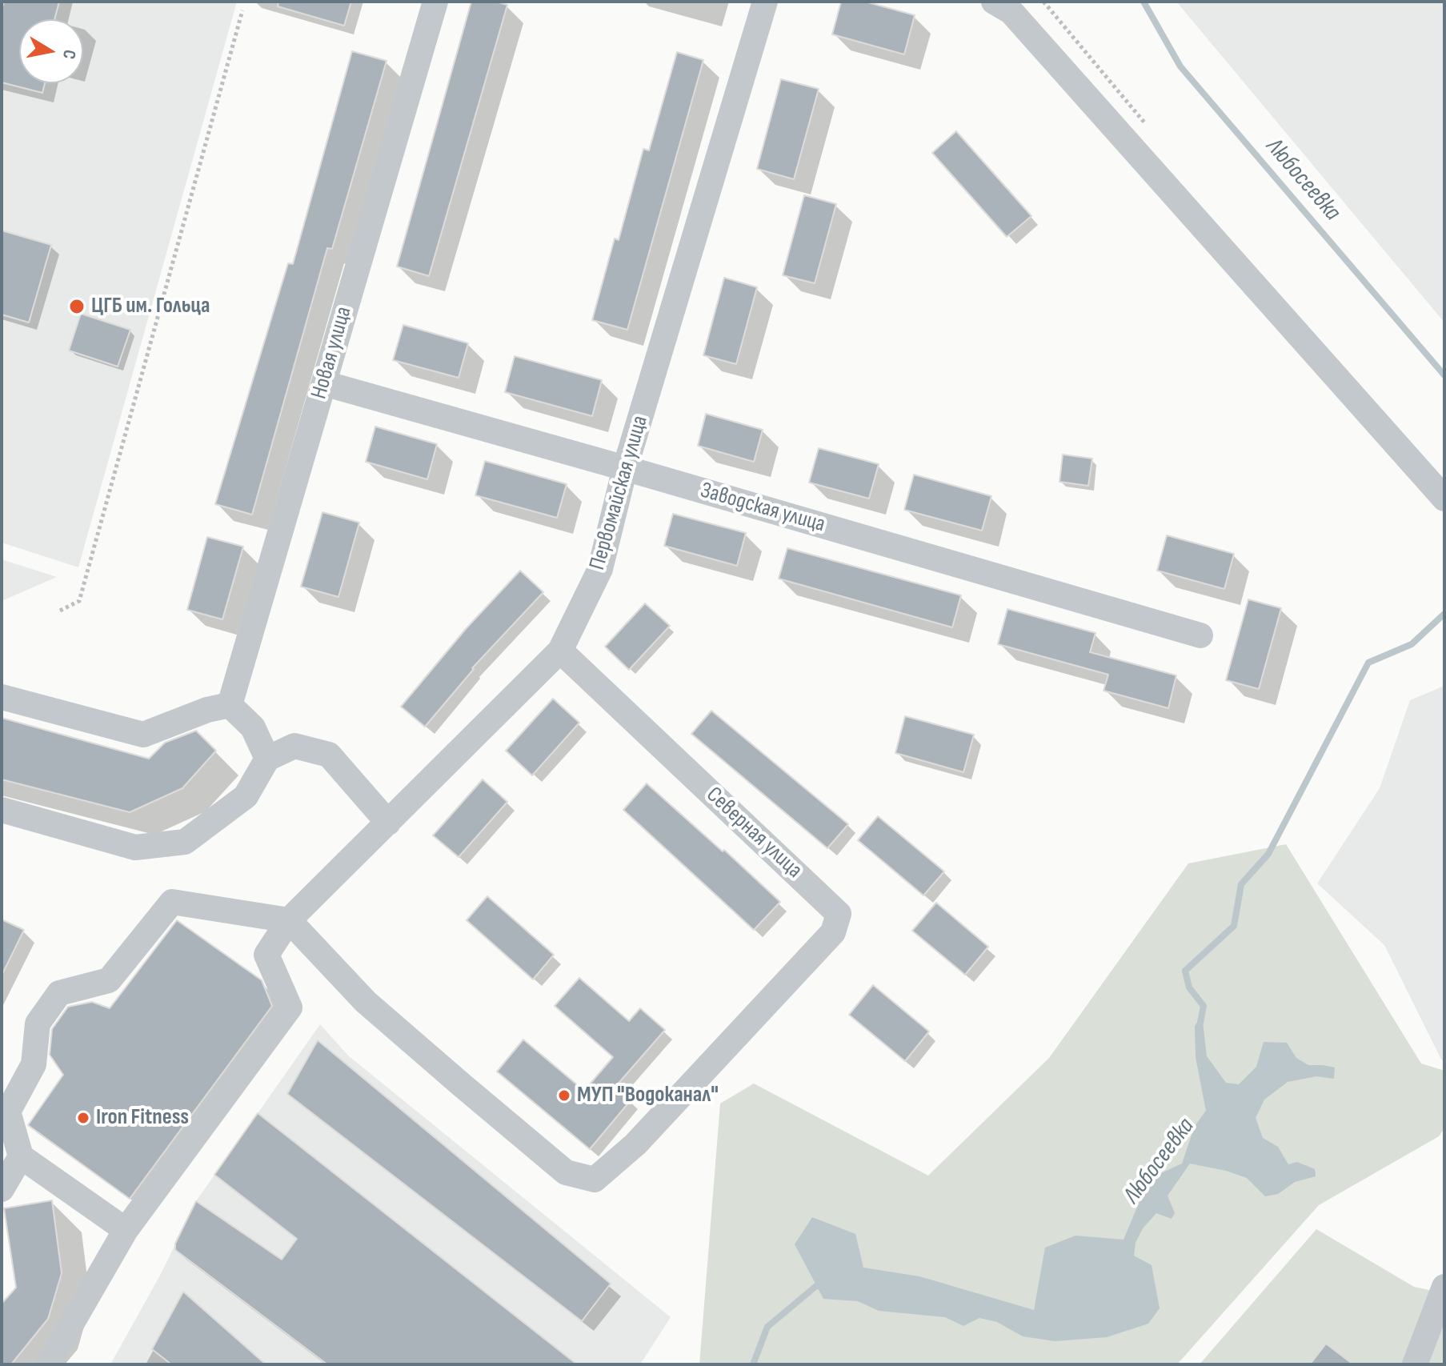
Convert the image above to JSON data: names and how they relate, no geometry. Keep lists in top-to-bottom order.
{
  "streets": {
    "street": [
      "Новая улица",
      "Первомайская улица",
      "Заводская улица",
      "Северная улица"
    ]
  },
  "crossings": [
    ["Новая улица", "Заводская улица"],
    ["Первомайская улица", "Заводская улица"],
    ["Первомайская улица", "Северная улица"]
  ],
  "water": ["Любосеевка"],
  "places": ["ЦГБ им. Гольца", "МУП \"Водоканал\"", "Iron Fitness"],
  "north": "right"
}
